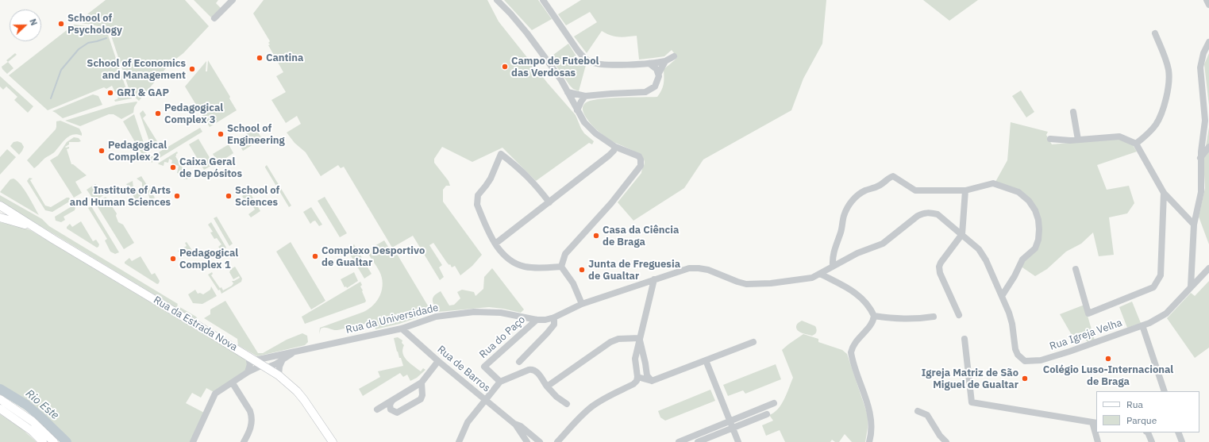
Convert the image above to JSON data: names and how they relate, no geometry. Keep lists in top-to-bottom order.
{
  "streets": {
    "main road": ["Rua da Estrada Nova"],
    "street": [
      "Rua da Universidade",
      "Rua Igreja Velha",
      "Rua do Paço",
      "Rua de Barros"
    ]
  },
  "crossings": [
    ["Rua da Universidade", "Rua da Estrada Nova"],
    ["Rua da Universidade", "Rua Igreja Velha"],
    ["Rua da Universidade", "Rua do Paço"],
    ["Rua da Universidade", "Rua de Barros"]
  ],
  "water": ["Rio Este"],
  "places": [
    "School of Psychology",
    "Cantina",
    "Campo de Futebol das Verdosas",
    "School of Economics and Management",
    "GRI & GAP",
    "Pedagogical Complex 3",
    "School of Engineering",
    "Pedagogical Complex 2",
    "Caixa Geral de Depósitos",
    "Institute of Arts and Human Sciences",
    "School of Sciences",
    "Casa da Ciência de Braga",
    "Complexo Desportivo de Gualtar",
    "Pedagogical Complex 1",
    "Junta de Freguesia de Gualtar",
    "Colégio Luso-Internacional de Braga",
    "Igreja Matriz de São Miguel de Gualtar"
  ],
  "legend": ["Rua", "Parque"],
  "north": "right"
}
